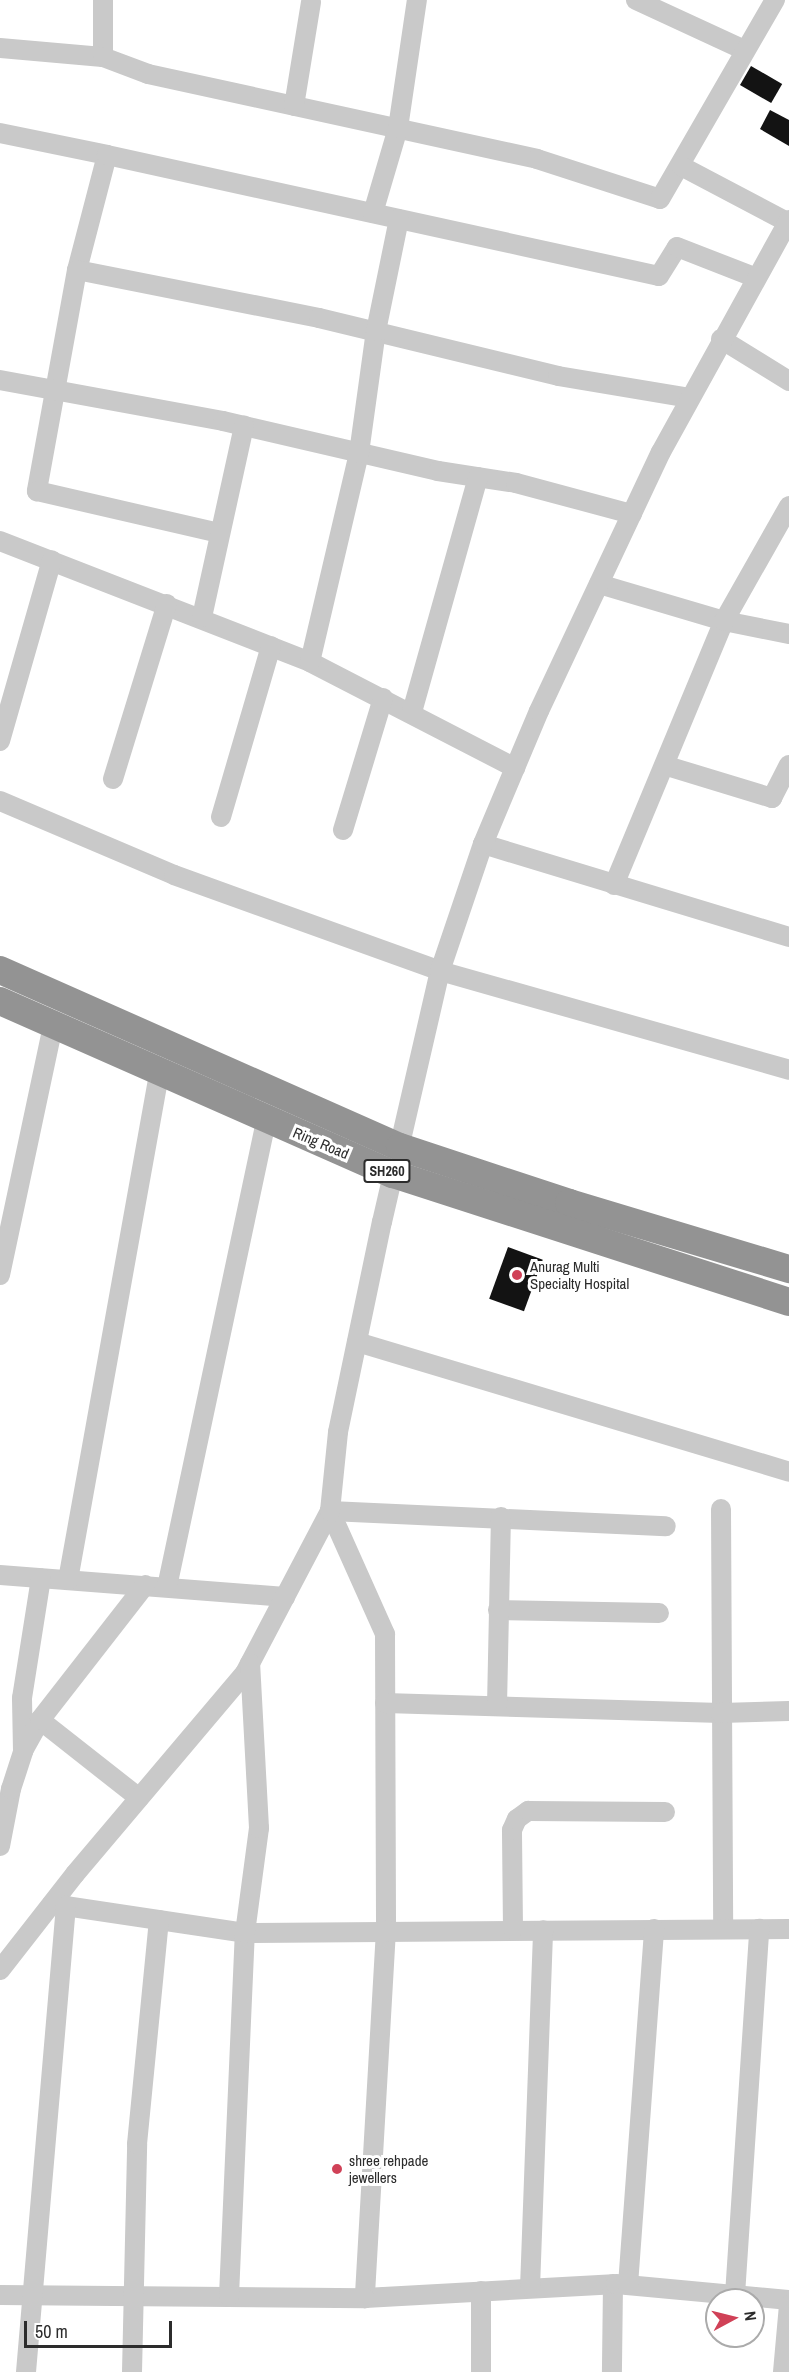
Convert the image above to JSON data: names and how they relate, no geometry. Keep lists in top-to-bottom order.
{
  "streets": {
    "highway": ["Ring Road", "SH260"]
  },
  "places": ["Anurag Multi Specialty Hospital", "shree rehpade jewellers"],
  "scale_bar": "50 m",
  "north": "right"
}
